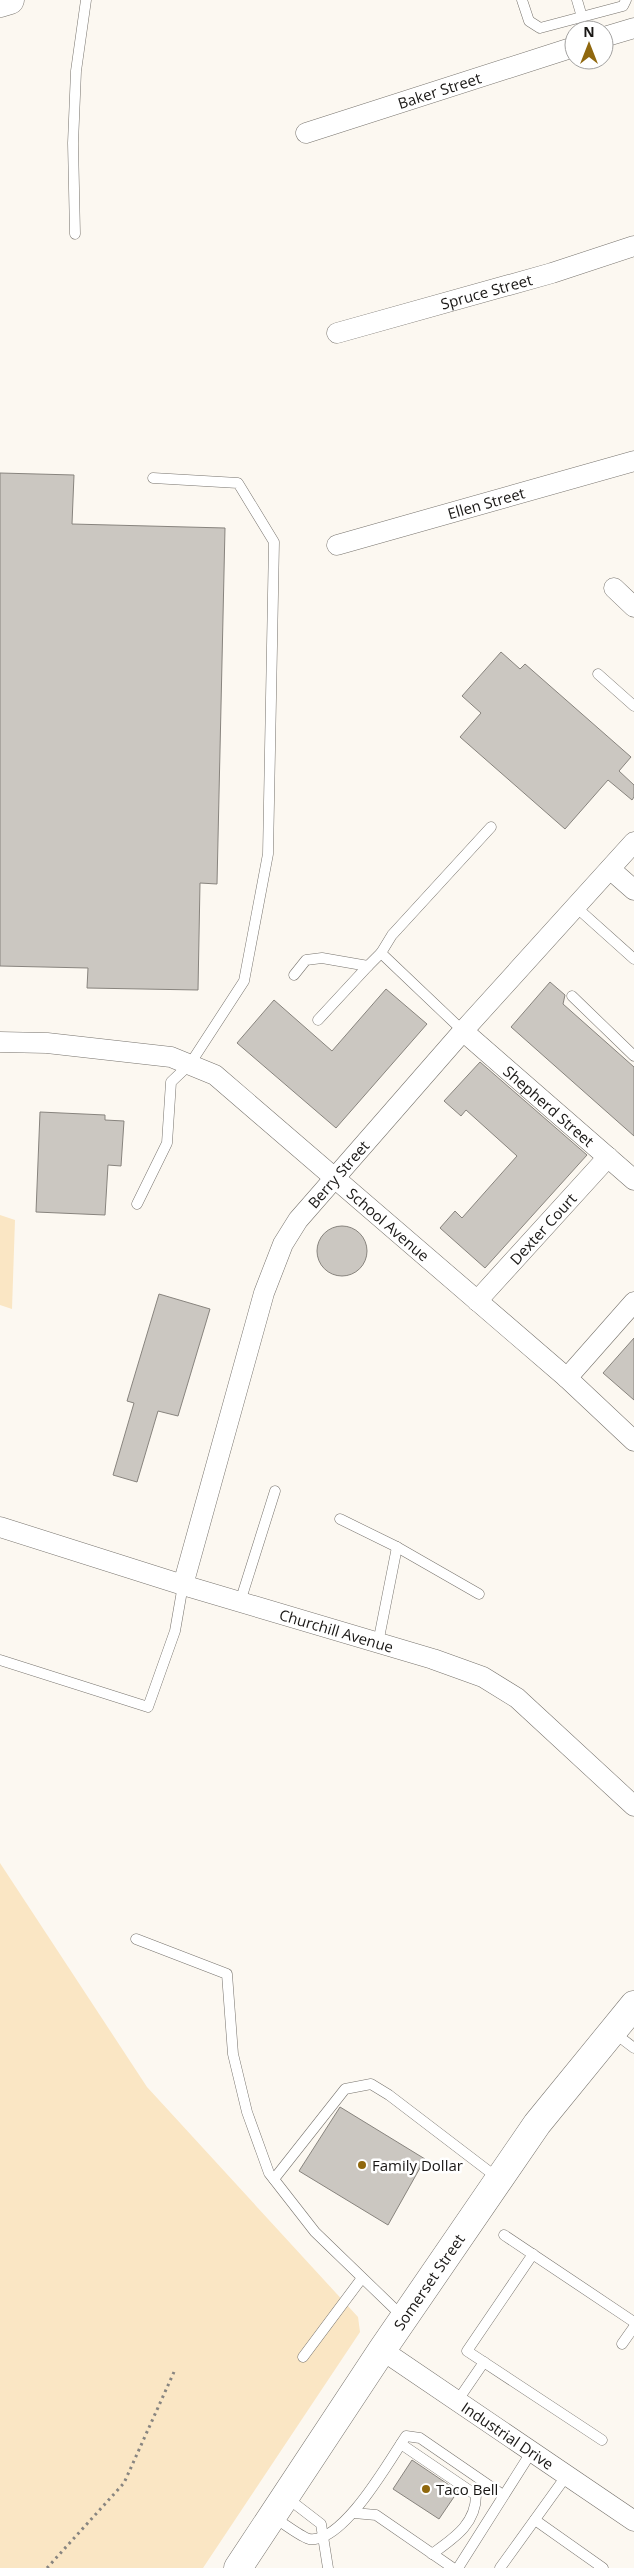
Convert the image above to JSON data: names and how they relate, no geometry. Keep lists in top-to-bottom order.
{
  "streets": {
    "main road": ["Somerset Street"],
    "street": [
      "Baker Street",
      "Spruce Street",
      "Ellen Street",
      "Shepherd Street",
      "Berry Street",
      "School Avenue",
      "Dexter Court",
      "Churchill Avenue",
      "Industrial Drive"
    ]
  },
  "crossings": [
    ["Shepherd Street", "Berry Street"],
    ["Shepherd Street", "Dexter Court"],
    ["Berry Street", "School Avenue"],
    ["Berry Street", "Churchill Avenue"],
    ["School Avenue", "Dexter Court"],
    ["Somerset Street", "Industrial Drive"]
  ],
  "places": ["Family Dollar", "Taco Bell"],
  "north": "top"
}
